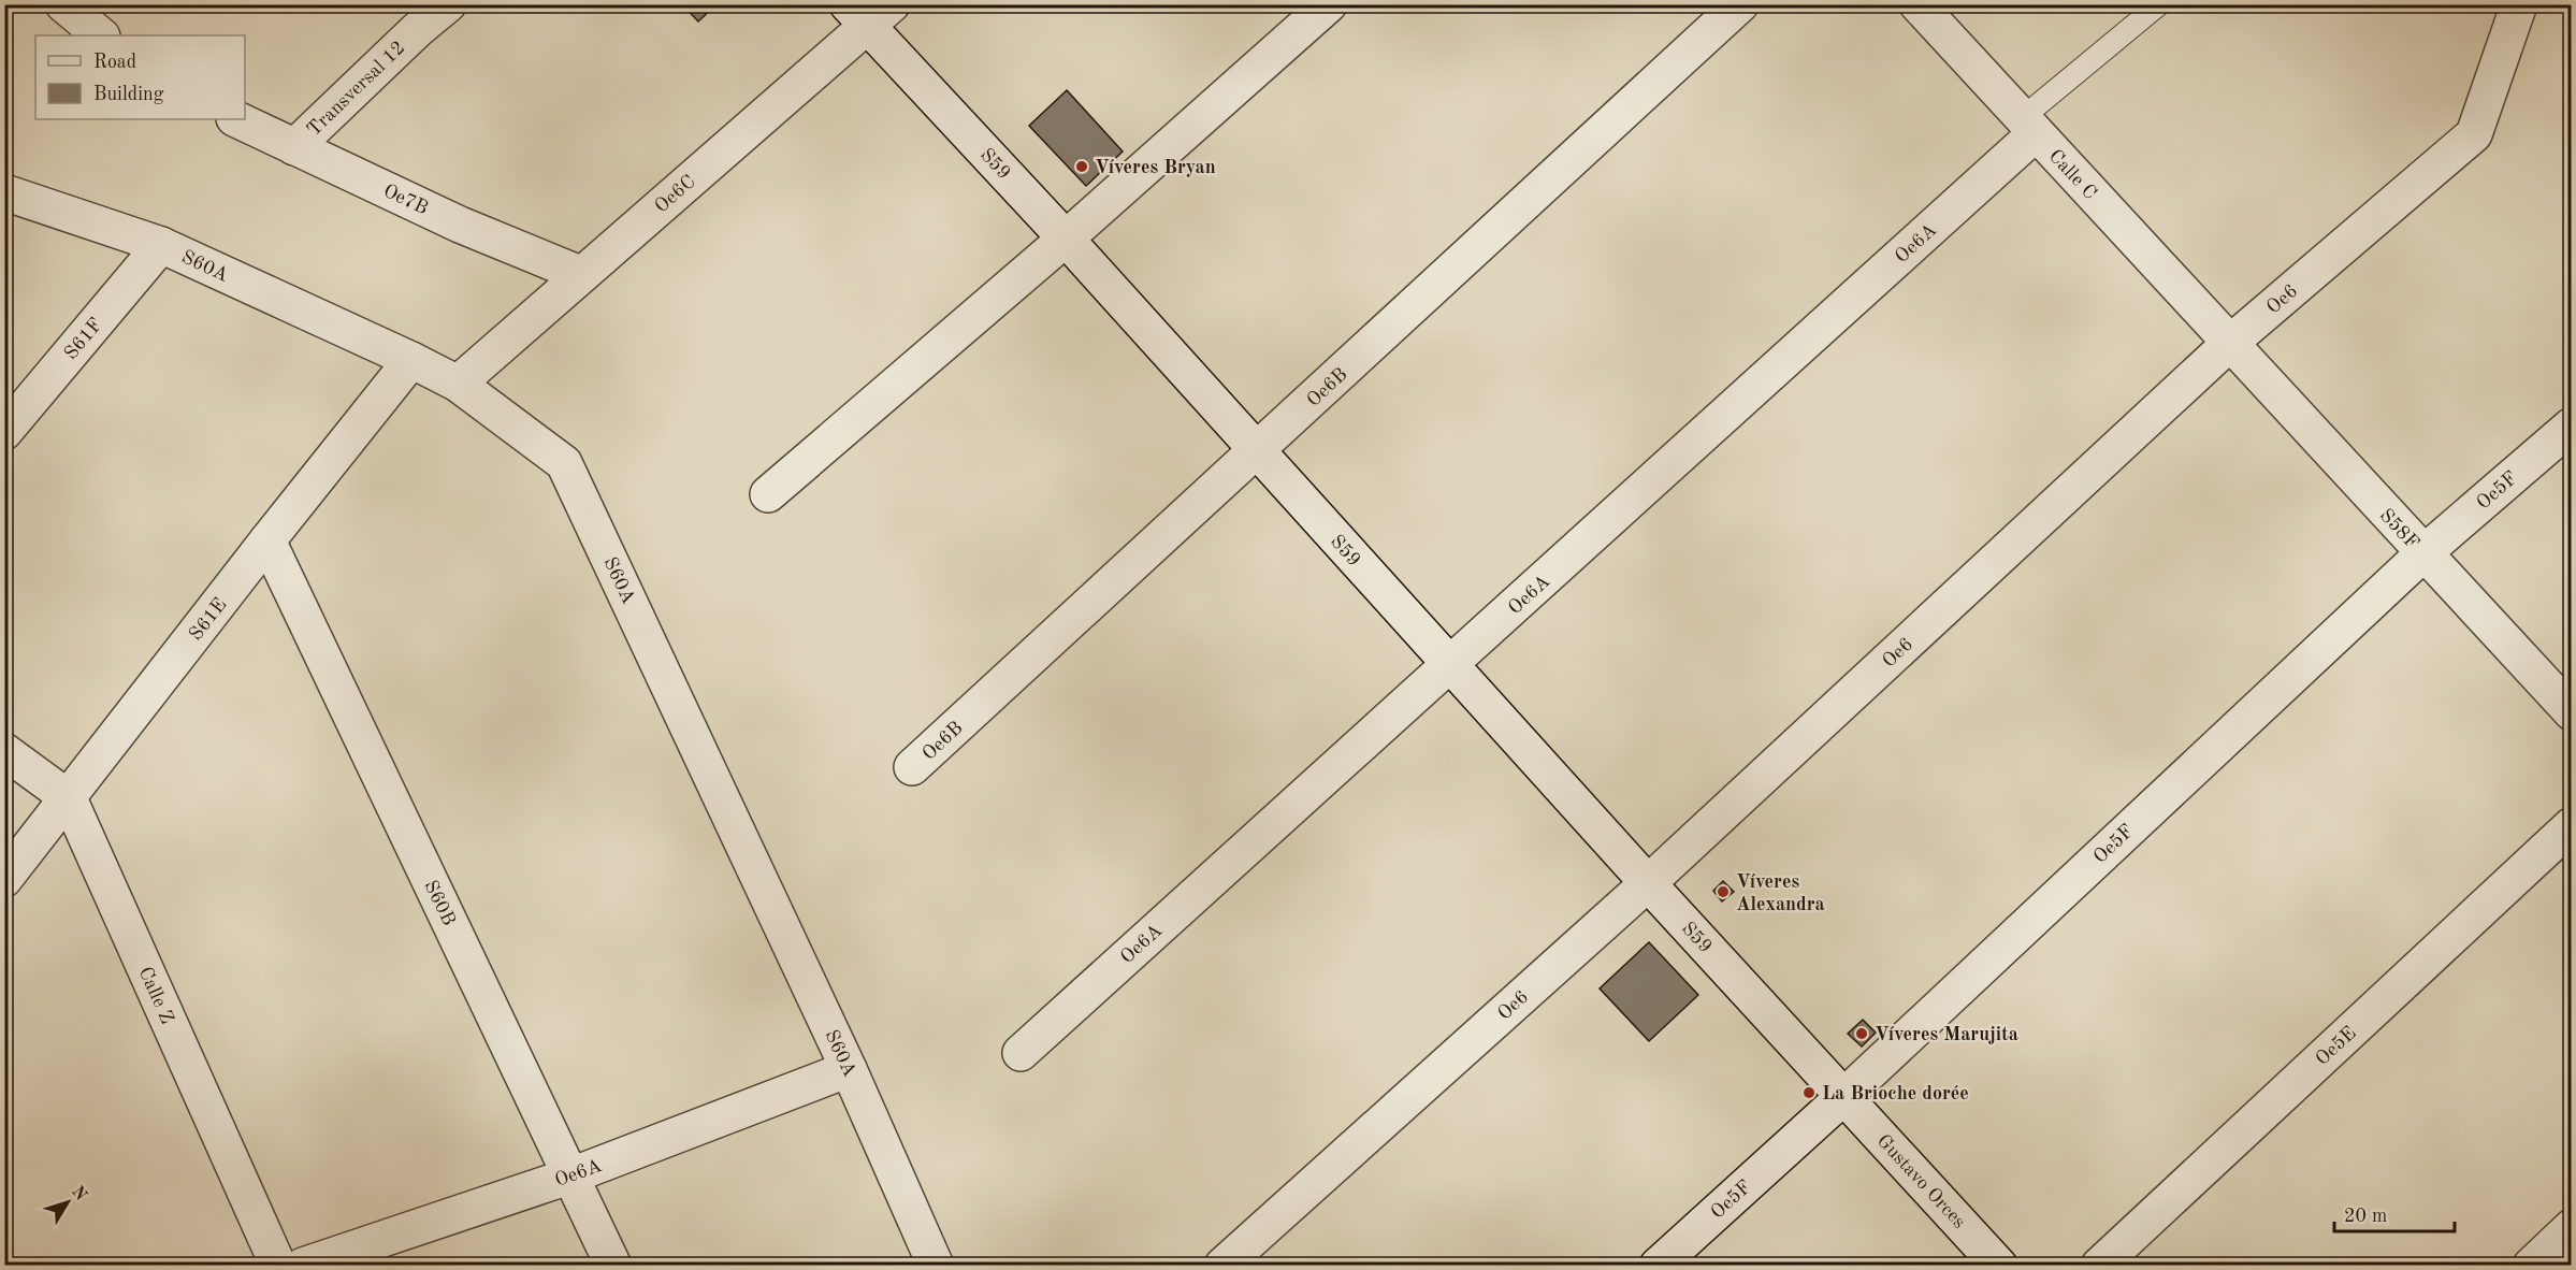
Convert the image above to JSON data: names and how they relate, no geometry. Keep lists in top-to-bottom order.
{
  "streets": {
    "street": [
      "Transversal 12",
      "S59",
      "Calle C",
      "Oe6C",
      "Oe7B",
      "Oe6A",
      "S60A",
      "Oe6",
      "S61F",
      "Oe6B",
      "Oe5F",
      "S58F",
      "S61E",
      "S60B",
      "Calle Z",
      "Oe5E",
      "Gustavo Orces"
    ]
  },
  "crossings": [
    ["Transversal 12", "Oe7B"],
    ["S59", "Oe6C"],
    ["S59", "Oe6A"],
    ["S59", "Oe6"],
    ["S59", "Oe6B"],
    ["S59", "Oe5F"],
    ["S59", "Gustavo Orces"],
    ["Calle C", "Oe6A"],
    ["Calle C", "Oe6"],
    ["Calle C", "S58F"],
    ["Oe6C", "Oe7B"],
    ["Oe6C", "S60A"],
    ["Oe6A", "S60A"],
    ["Oe6A", "S60B"],
    ["S60A", "S61F"],
    ["S60A", "S61E"],
    ["Oe6", "S58F"],
    ["Oe5F", "S58F"],
    ["Oe5F", "Gustavo Orces"],
    ["S61E", "S60B"],
    ["S61E", "Calle Z"]
  ],
  "places": [
    "Víveres Bryan",
    "Víveres Alexandra",
    "Víveres Marujita",
    "La Brioche dorée"
  ],
  "legend": ["Road", "Building"],
  "scale_bar": "20 m",
  "north": "top right"
}
